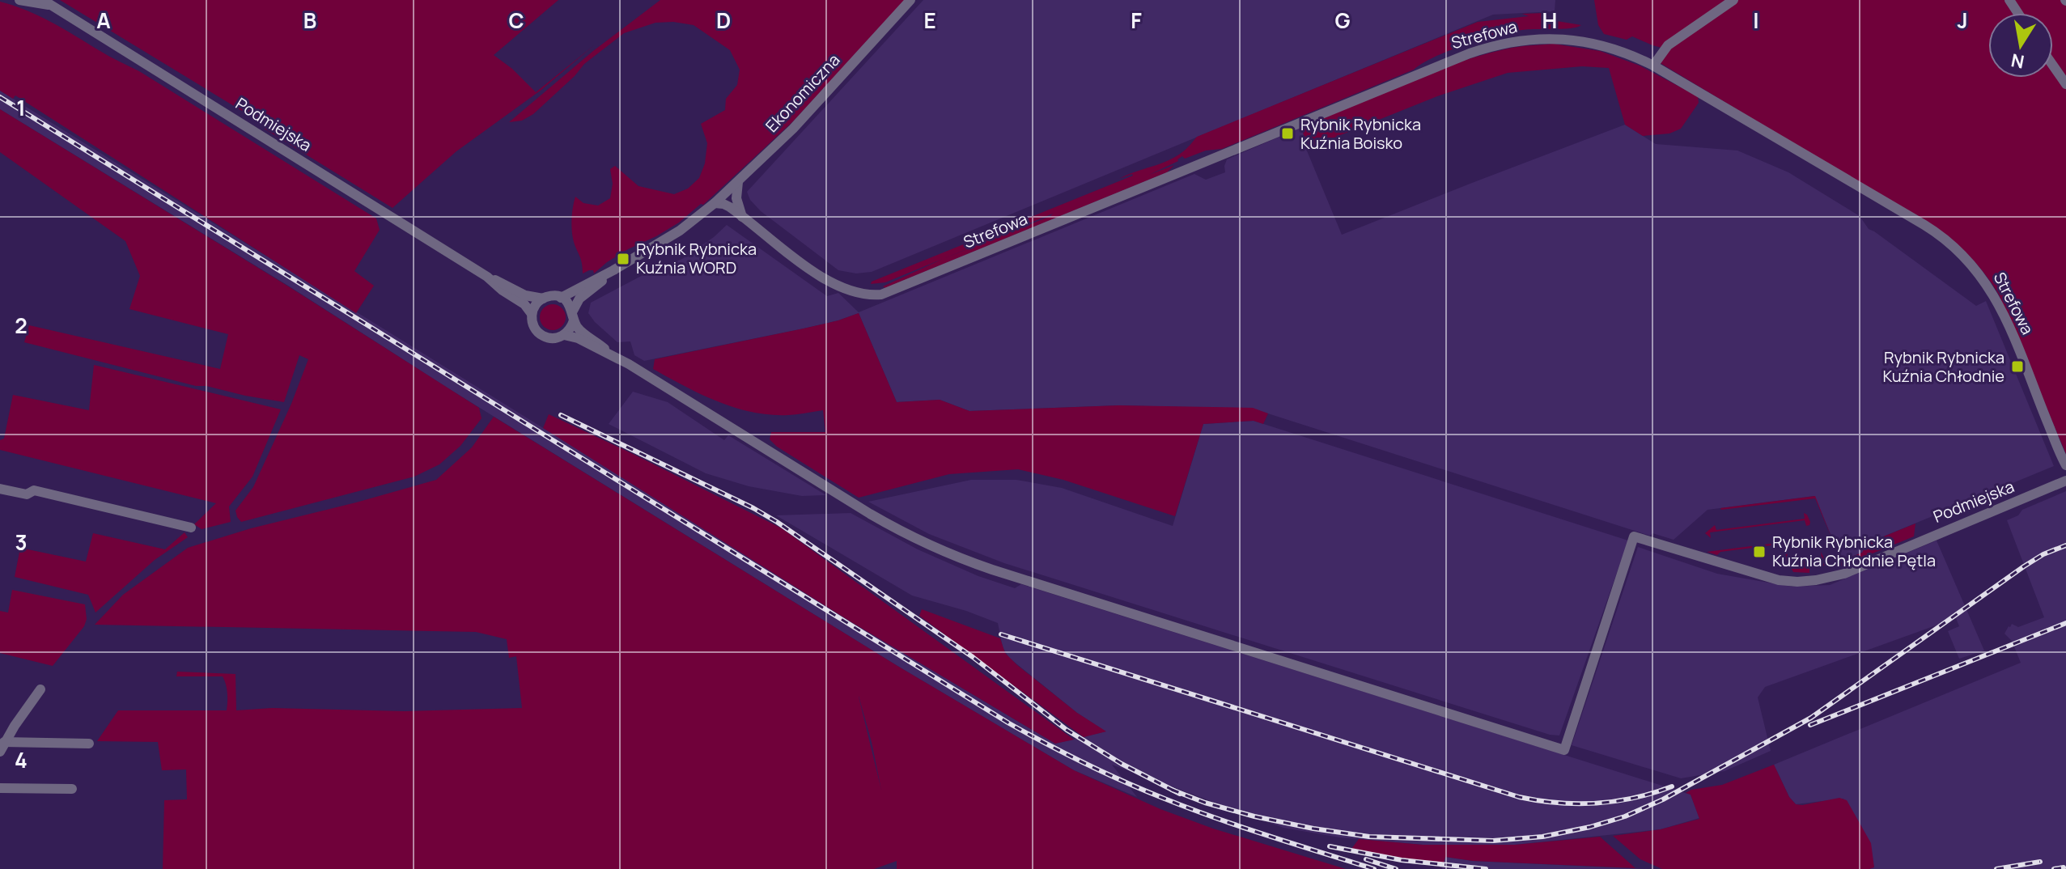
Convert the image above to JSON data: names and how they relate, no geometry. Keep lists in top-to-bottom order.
{
  "streets": {
    "street": ["Strefowa", "Ekonomiczna", "Podmiejska"]
  },
  "crossings": [
    ["Ekonomiczna", "Podmiejska"]
  ],
  "places": {
    "transit": [
      "Rybnik Rybnicka Kuźnia Boisko",
      "Rybnik Rybnicka Kuźnia WORD",
      "Rybnik Rybnicka Kuźnia Chłodnie",
      "Rybnik Rybnicka Kuźnia Chłodnie Pętla"
    ]
  },
  "north": "bottom",
  "grid": {
    "columns": [
      "A",
      "B",
      "C",
      "D",
      "E",
      "F",
      "G",
      "H",
      "I",
      "J"
    ],
    "rows": [
      "1",
      "2",
      "3",
      "4"
    ]
  }
}
